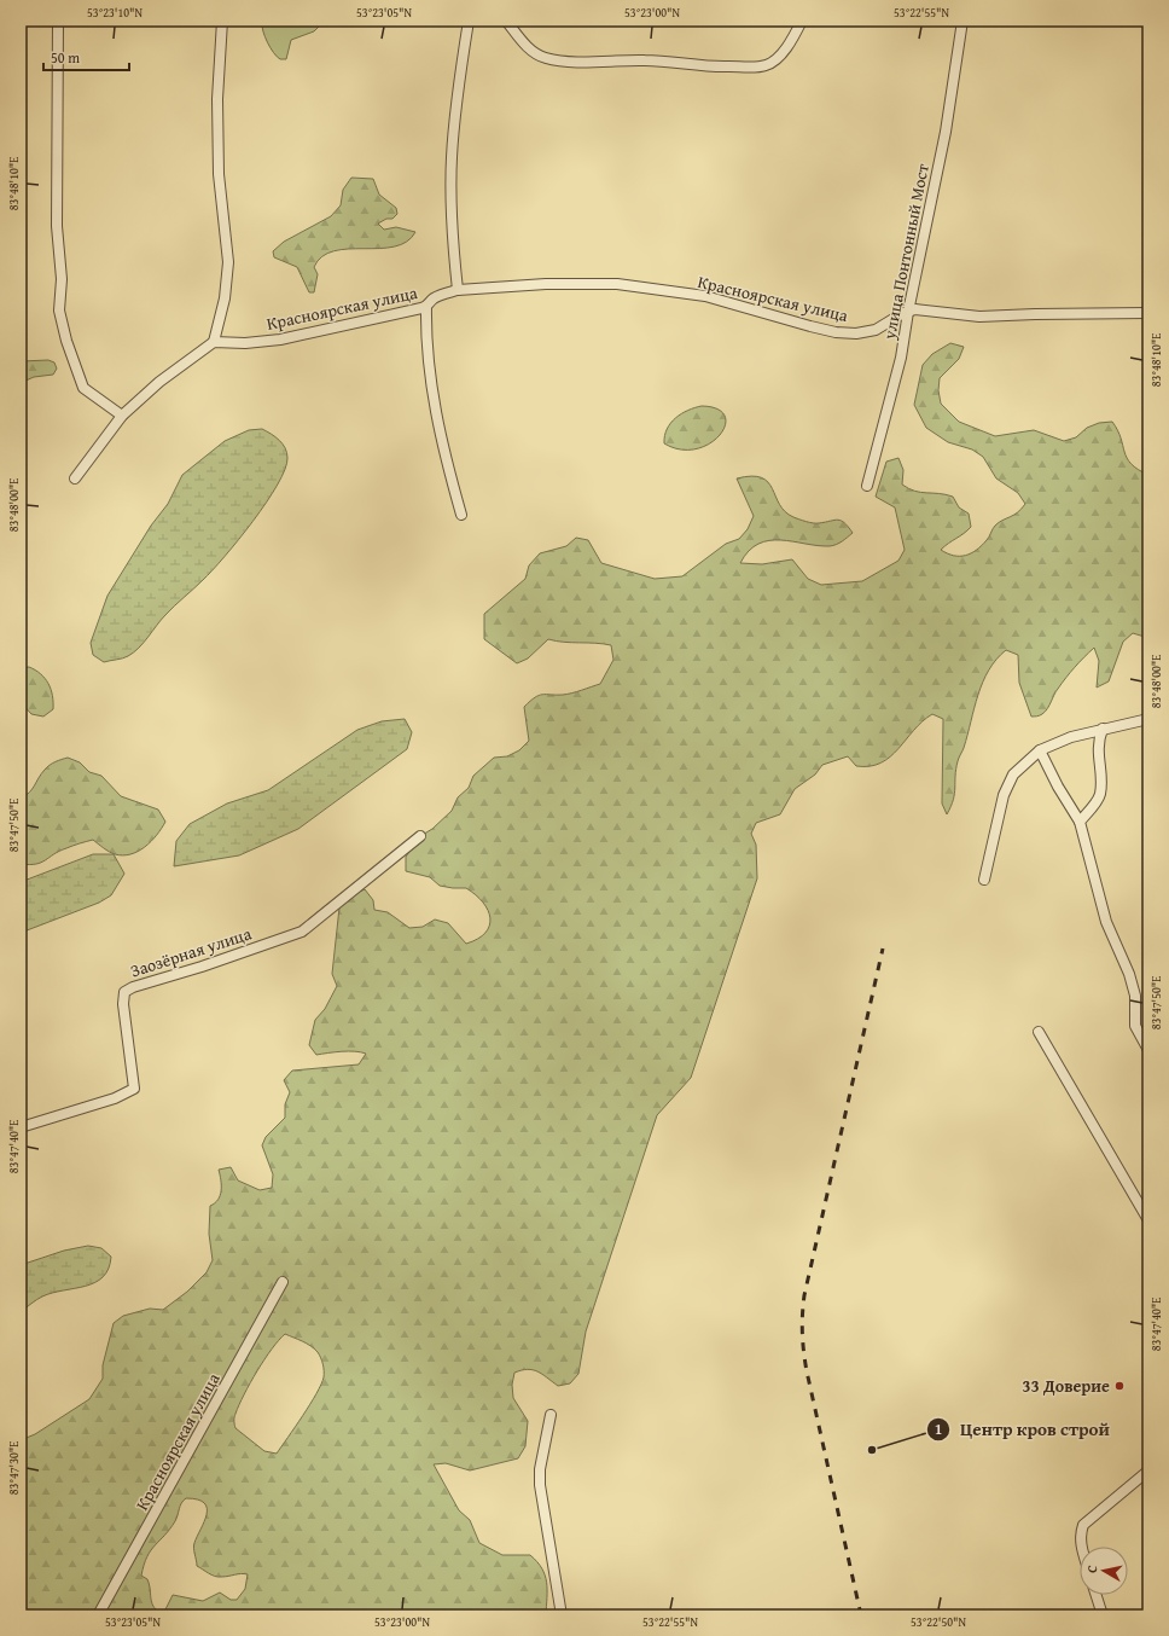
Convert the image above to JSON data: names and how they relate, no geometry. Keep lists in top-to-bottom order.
{
  "streets": {
    "street": ["улица Понтонный Мост", "Красноярская улица", "Заозёрная улица"]
  },
  "crossings": [
    ["улица Понтонный Мост", "Красноярская улица"]
  ],
  "places": ["33 Доверие", "Центр кров строй"],
  "scale_bar": "50 m",
  "north": "left",
  "coordinates": [
    "53°23'10\"N",
    "53°23'05\"N",
    "53°23'00\"N",
    "53°22'55\"N",
    "83°48'10\"E",
    "83°48'00\"E",
    "83°47'50\"E",
    "83°47'40\"E",
    "83°47'30\"E",
    "53°22'50\"N"
  ]
}
